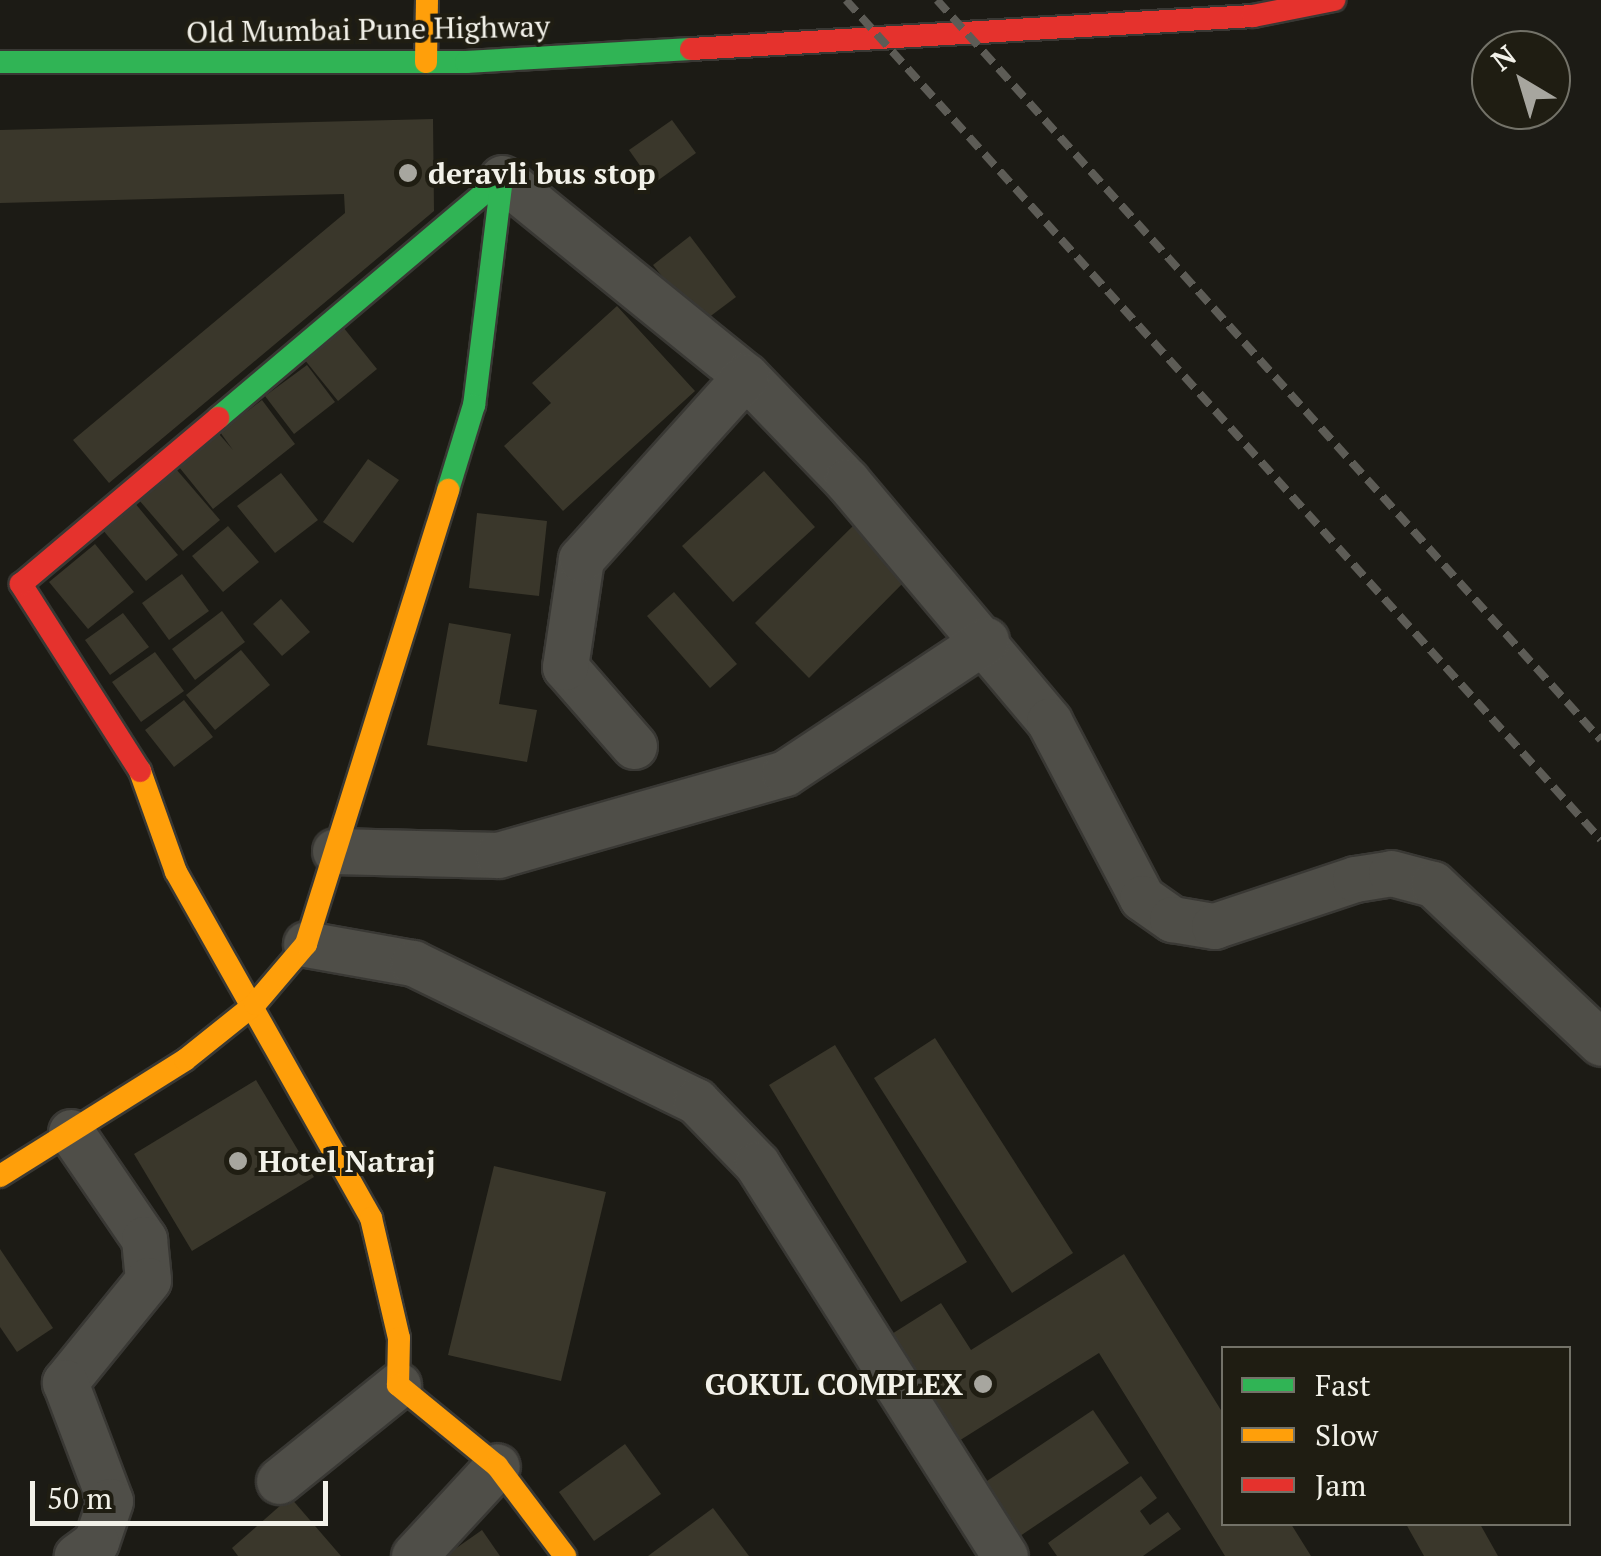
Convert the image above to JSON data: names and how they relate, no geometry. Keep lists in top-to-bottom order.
{
  "streets": {
    "main road": ["Old Mumbai Pune Highway"]
  },
  "places": ["deravli bus stop", "Hotel Natraj", "GOKUL COMPLEX"],
  "legend": ["Fast", "Slow", "Jam"],
  "scale_bar": "50 m",
  "north": "top left"
}
